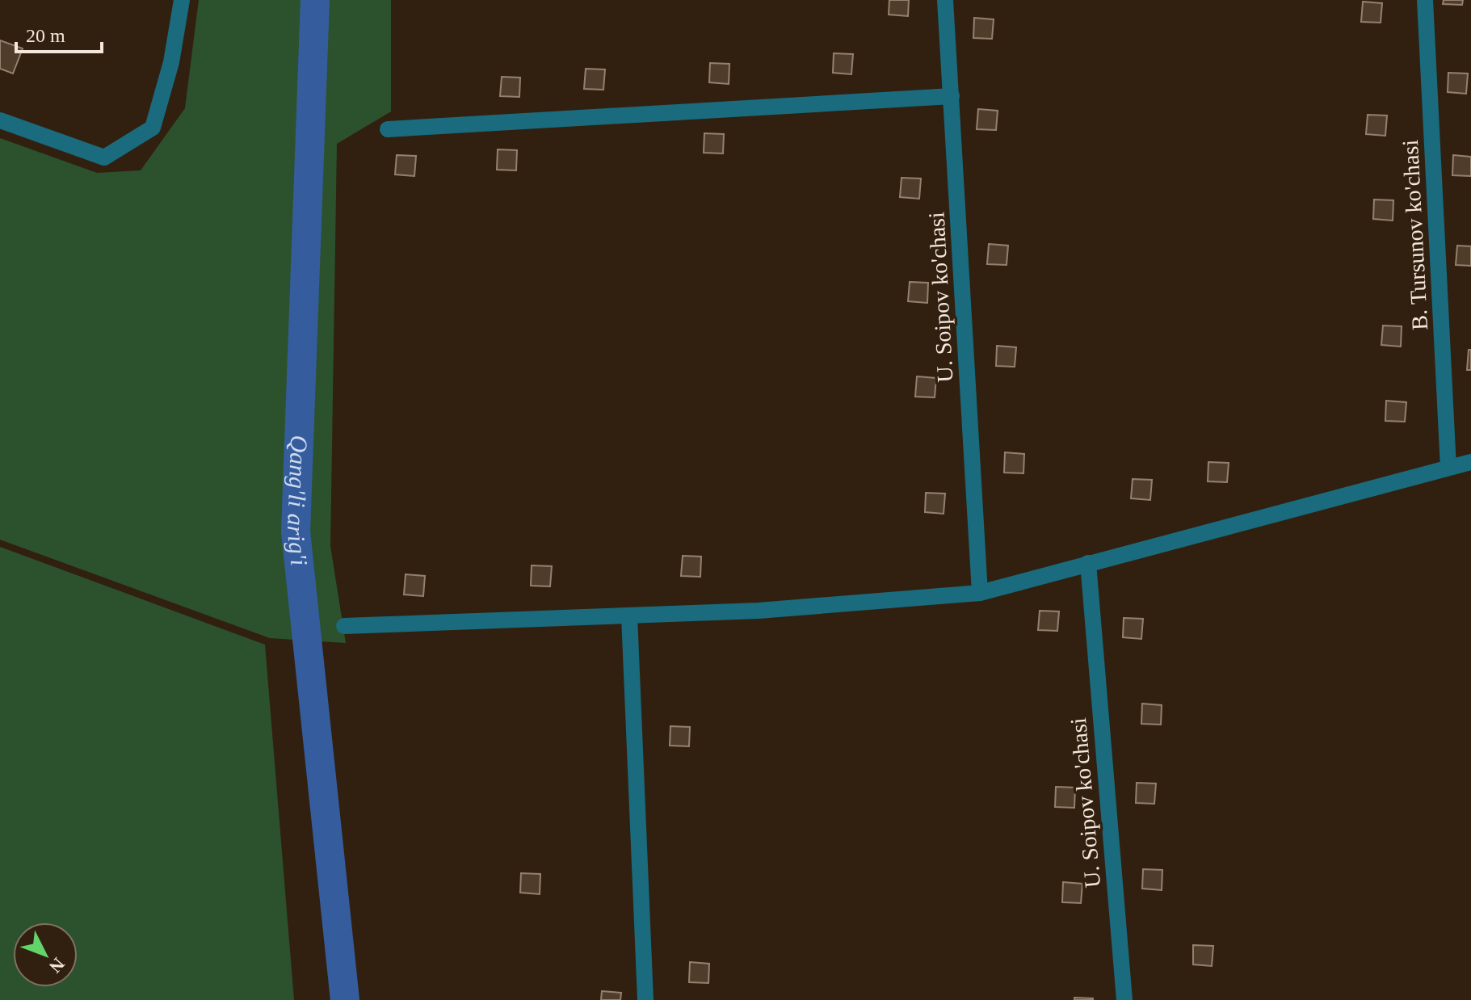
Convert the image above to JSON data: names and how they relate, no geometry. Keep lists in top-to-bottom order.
{
  "streets": {
    "street": ["B. Tursunov ko'chasi", "U. Soipov ko'chasi"]
  },
  "water": ["Qang'li arig'i"],
  "scale_bar": "20 m",
  "north": "bottom right"
}
